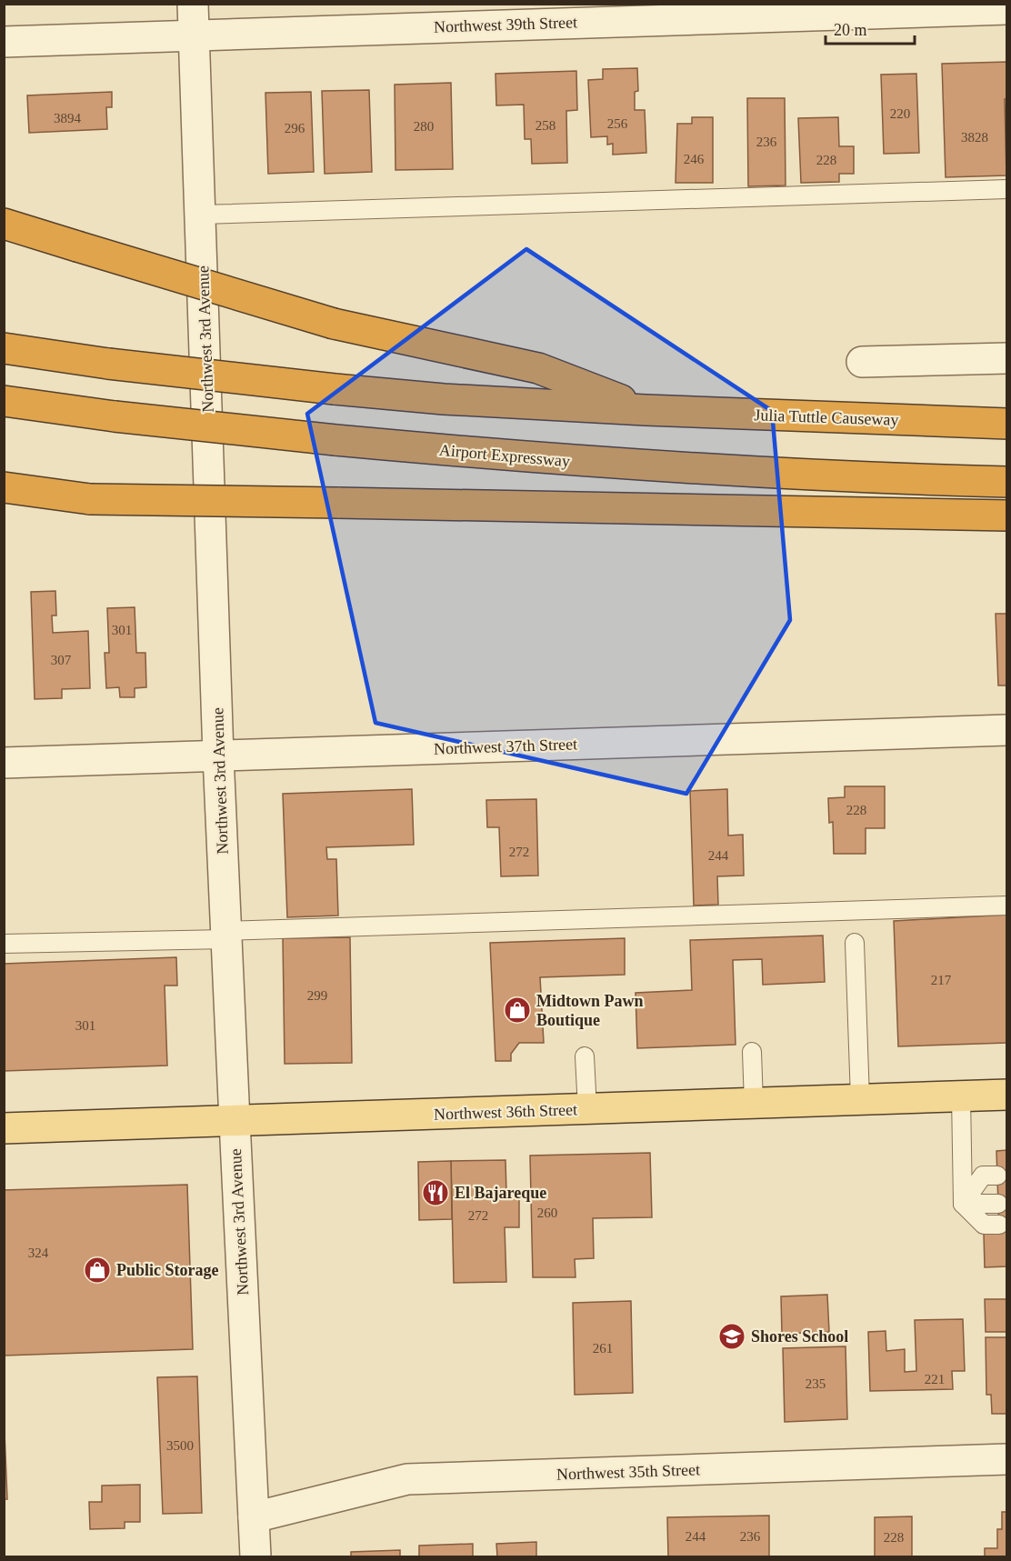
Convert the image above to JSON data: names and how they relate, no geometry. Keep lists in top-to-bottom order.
{
  "streets": {
    "highway": ["Julia Tuttle Causeway", "Airport Expressway"],
    "main road": ["Northwest 36th Street"],
    "street": [
      "Northwest 39th Street",
      "Northwest 3rd Avenue",
      "Northwest 37th Street",
      "Northwest 35th Street"
    ]
  },
  "crossings": [
    ["Northwest 39th Street", "Northwest 3rd Avenue"],
    ["Northwest 3rd Avenue", "Northwest 37th Street"],
    ["Northwest 3rd Avenue", "Northwest 36th Street"],
    ["Northwest 3rd Avenue", "Northwest 35th Street"]
  ],
  "places": {
    "shop": ["Midtown Pawn Boutique", "Public Storage"],
    "restaurant": ["El Bajareque"],
    "school or university": ["Shores School"]
  },
  "house_numbers": [
    "220",
    "3894",
    "256",
    "258",
    "280",
    "296",
    "3828",
    "236",
    "246",
    "228",
    "301",
    "307",
    "228",
    "272",
    "244",
    "217",
    "299",
    "301",
    "260",
    "272",
    "324",
    "261",
    "221",
    "235",
    "3500",
    "244",
    "236",
    "228"
  ],
  "scale_bar": "20 m"
}
